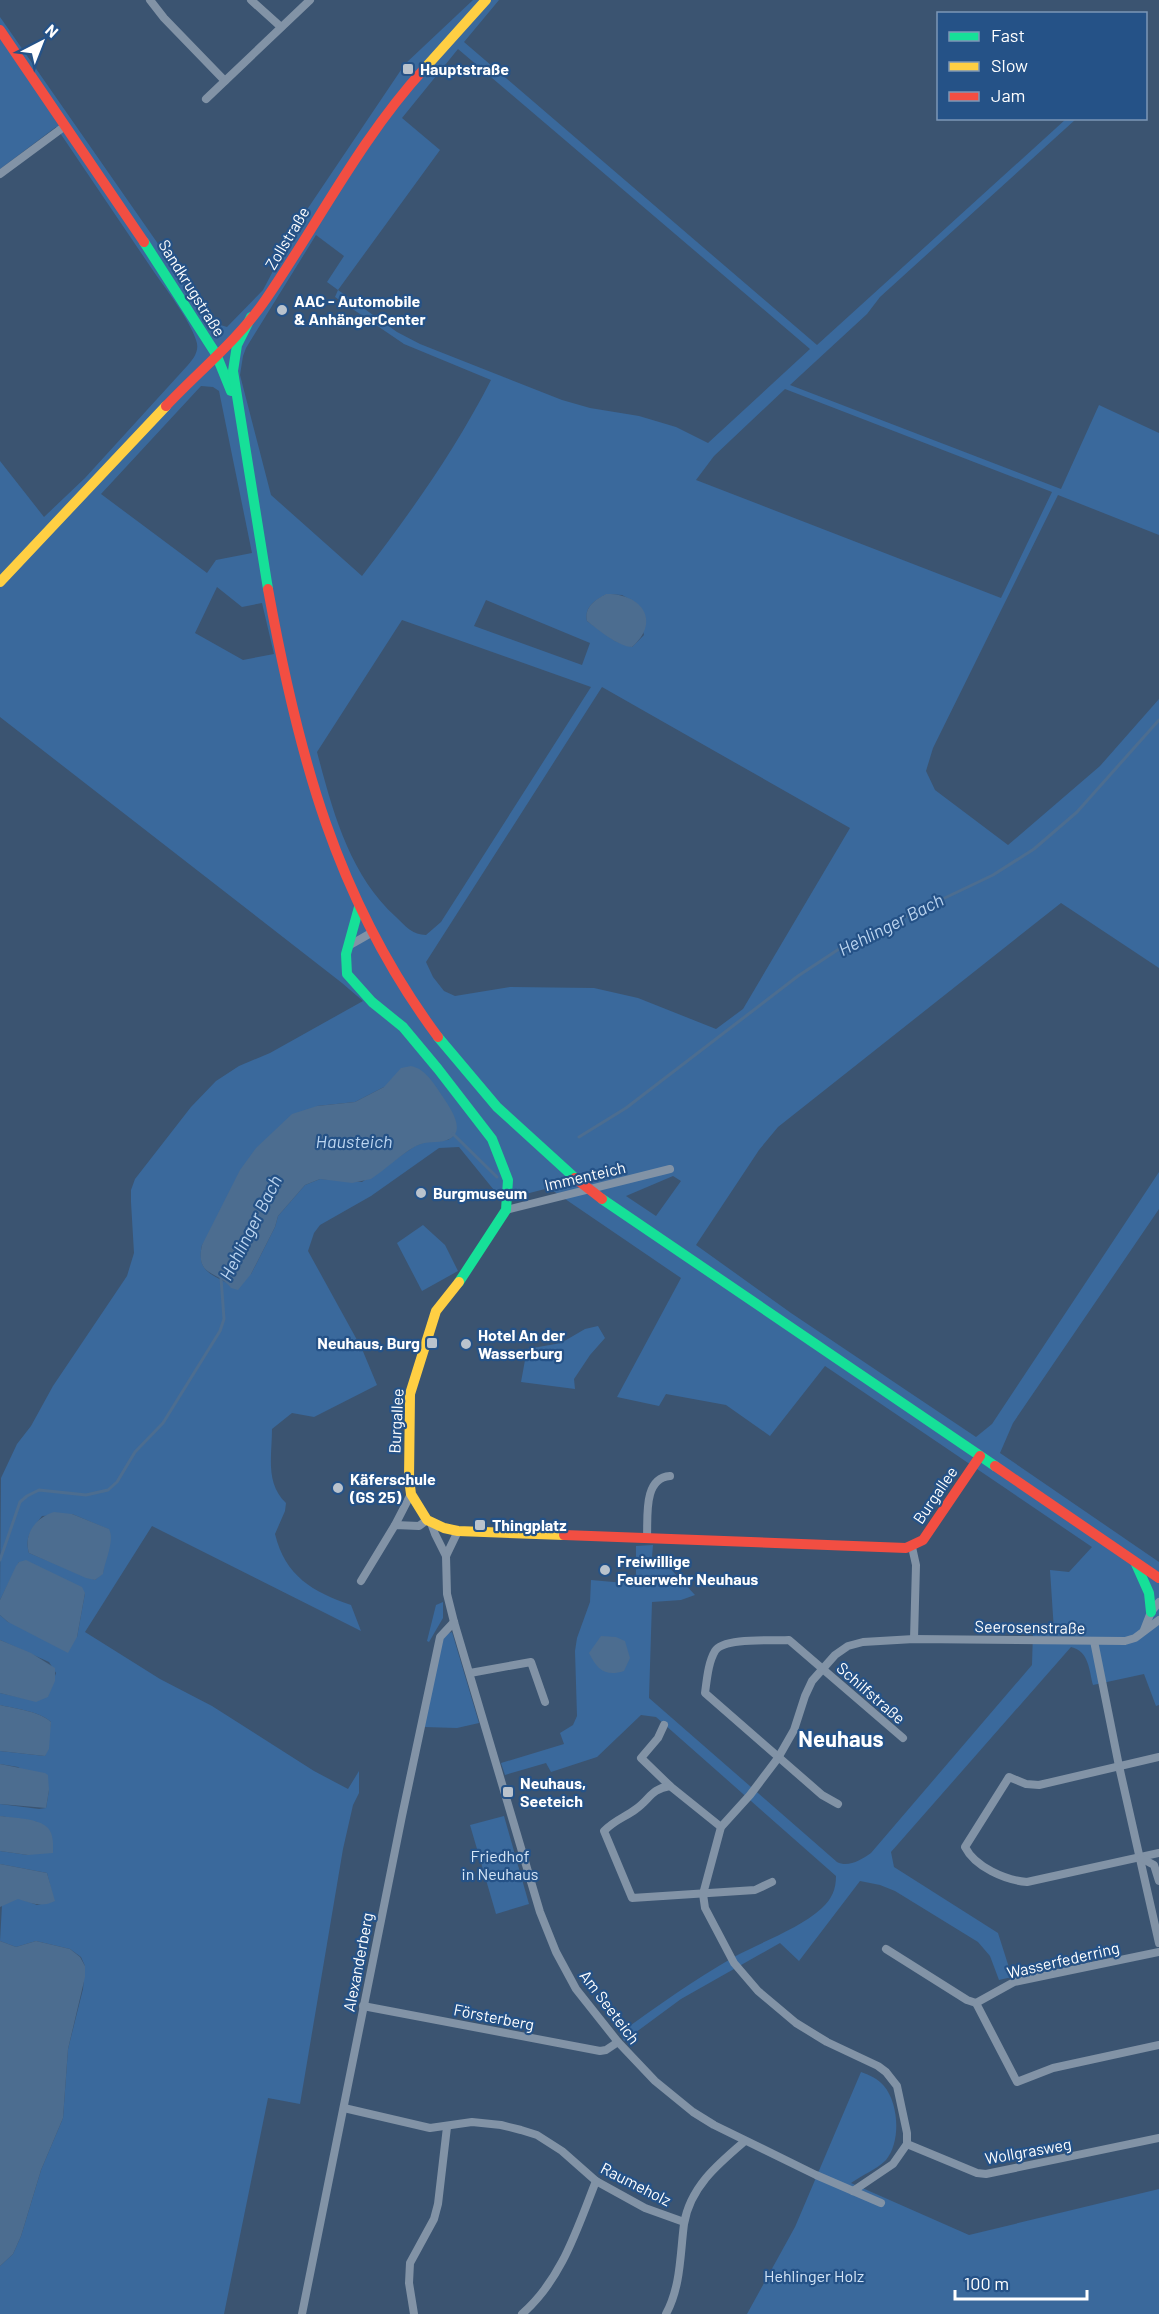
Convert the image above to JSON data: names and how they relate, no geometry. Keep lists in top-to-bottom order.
{
  "streets": {
    "street": [
      "Zollstraße",
      "Sandkrugstraße",
      "Immenteich",
      "Burgallee",
      "Seerosenstraße",
      "Schilfstraße",
      "Wasserfederring",
      "Alexanderberg",
      "Am Seeteich",
      "Försterberg",
      "Wollgrasweg",
      "Raumeholz"
    ]
  },
  "crossings": [
    ["Zollstraße", "Sandkrugstraße"],
    ["Immenteich", "Burgallee"],
    ["Burgallee", "Am Seeteich"],
    ["Seerosenstraße", "Schilfstraße"],
    ["Alexanderberg", "Am Seeteich"],
    ["Alexanderberg", "Försterberg"],
    ["Alexanderberg", "Raumeholz"],
    ["Am Seeteich", "Försterberg"],
    ["Am Seeteich", "Raumeholz"]
  ],
  "districts": ["Neuhaus"],
  "water": ["Hehlinger Bach", "Hausteich"],
  "parks": ["Friedhof in Neuhaus", "Hehlinger Holz"],
  "places": {
    "transit": [
      "Hauptstraße",
      "Neuhaus, Burg",
      "Thingplatz",
      "Neuhaus, Seeteich"
    ],
    "other": [
      "AAC - Automobile & AnhängerCenter",
      "Burgmuseum",
      "Hotel An der Wasserburg",
      "Käferschule (GS 25)",
      "Freiwillige Feuerwehr Neuhaus"
    ]
  },
  "legend": ["Fast", "Slow", "Jam"],
  "scale_bar": "100 m",
  "north": "top right"
}
